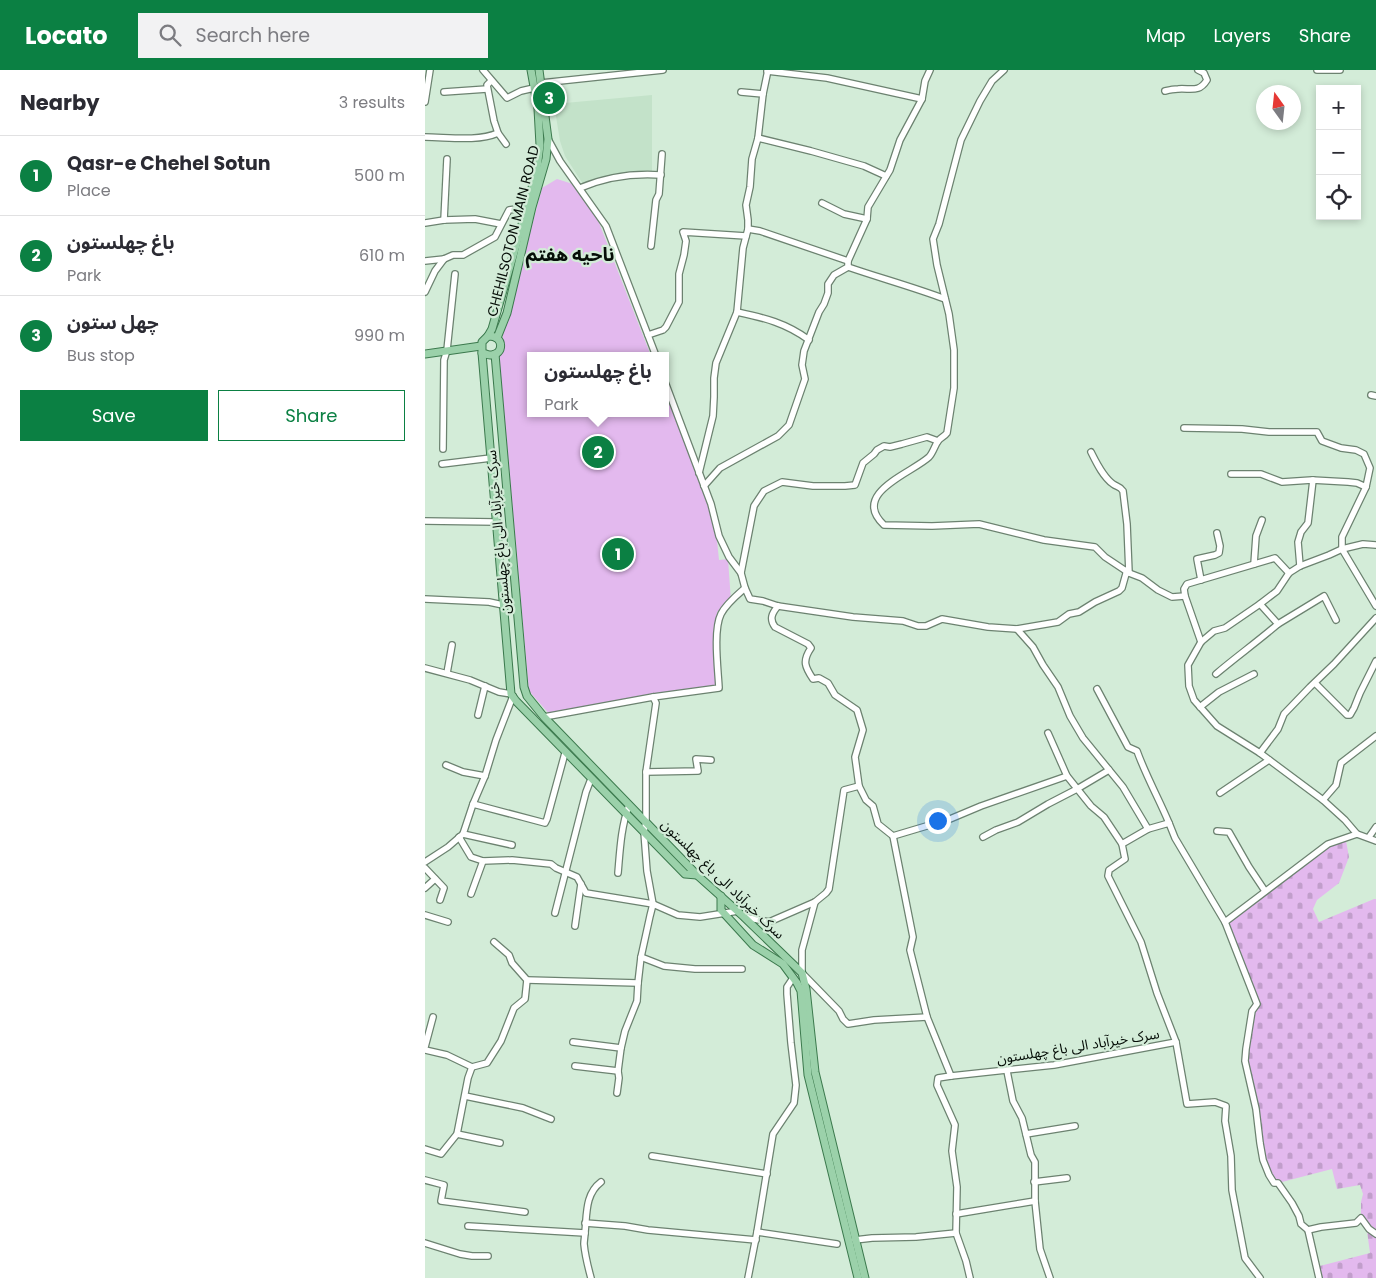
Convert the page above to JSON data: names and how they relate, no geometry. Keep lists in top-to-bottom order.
{
  "streets": {
    "main road": ["CHEHILSOTON MAIN ROAD", "سرک خیرآباد الی باغ چهلستون"]
  },
  "crossings": [
    ["CHEHILSOTON MAIN ROAD", "سرک خیرآباد الی باغ چهلستون"]
  ],
  "districts": ["ناحیه هفتم"],
  "north": "top",
  "page": {
    "header": "Locato",
    "search": "Search here",
    "nav": ["Map", "Layers", "Share"],
    "heading": ["Nearby", "3 results"],
    "pins": ["3", "2", "1"],
    "map_buttons": ["+", "−"],
    "list": [
      {
        "mark": "1",
        "name": "Qasr-e Chehel Sotun",
        "note": "Place",
        "value": "500 m"
      },
      {
        "mark": "2",
        "name": "باغ چهلستون",
        "note": "Park",
        "value": "610 m"
      },
      {
        "mark": "3",
        "name": "چهل ستون",
        "note": "Bus stop",
        "value": "990 m"
      }
    ],
    "popup": ["باغ چهلستون", "Park"],
    "buttons": ["Save", "Share"]
  }
}
